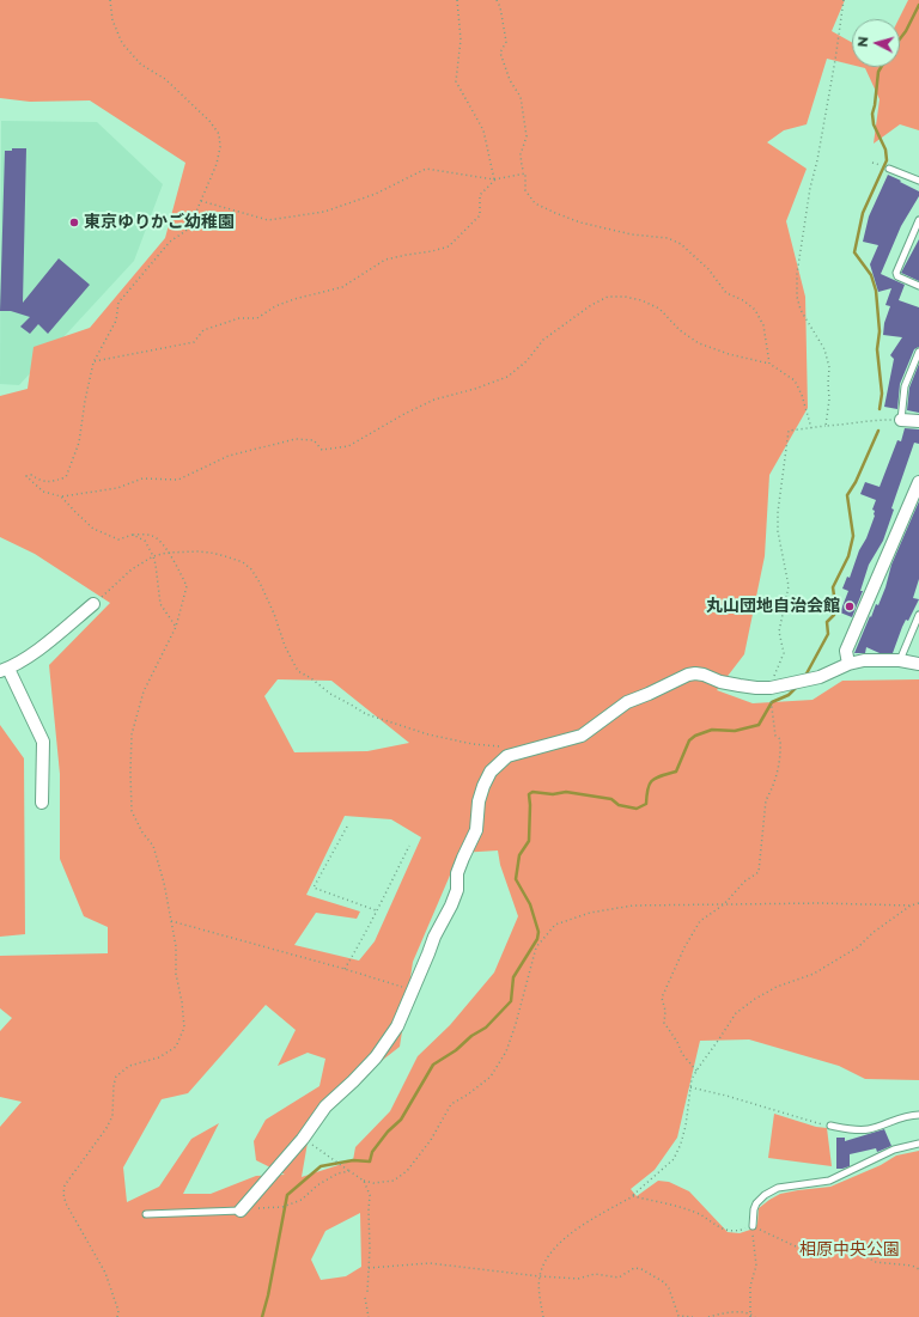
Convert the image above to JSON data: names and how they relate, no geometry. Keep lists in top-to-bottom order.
{
  "parks": ["相原中央公園"],
  "places": ["東京ゆりかご幼稚園", "丸山団地自治会館"],
  "north": "left"
}
